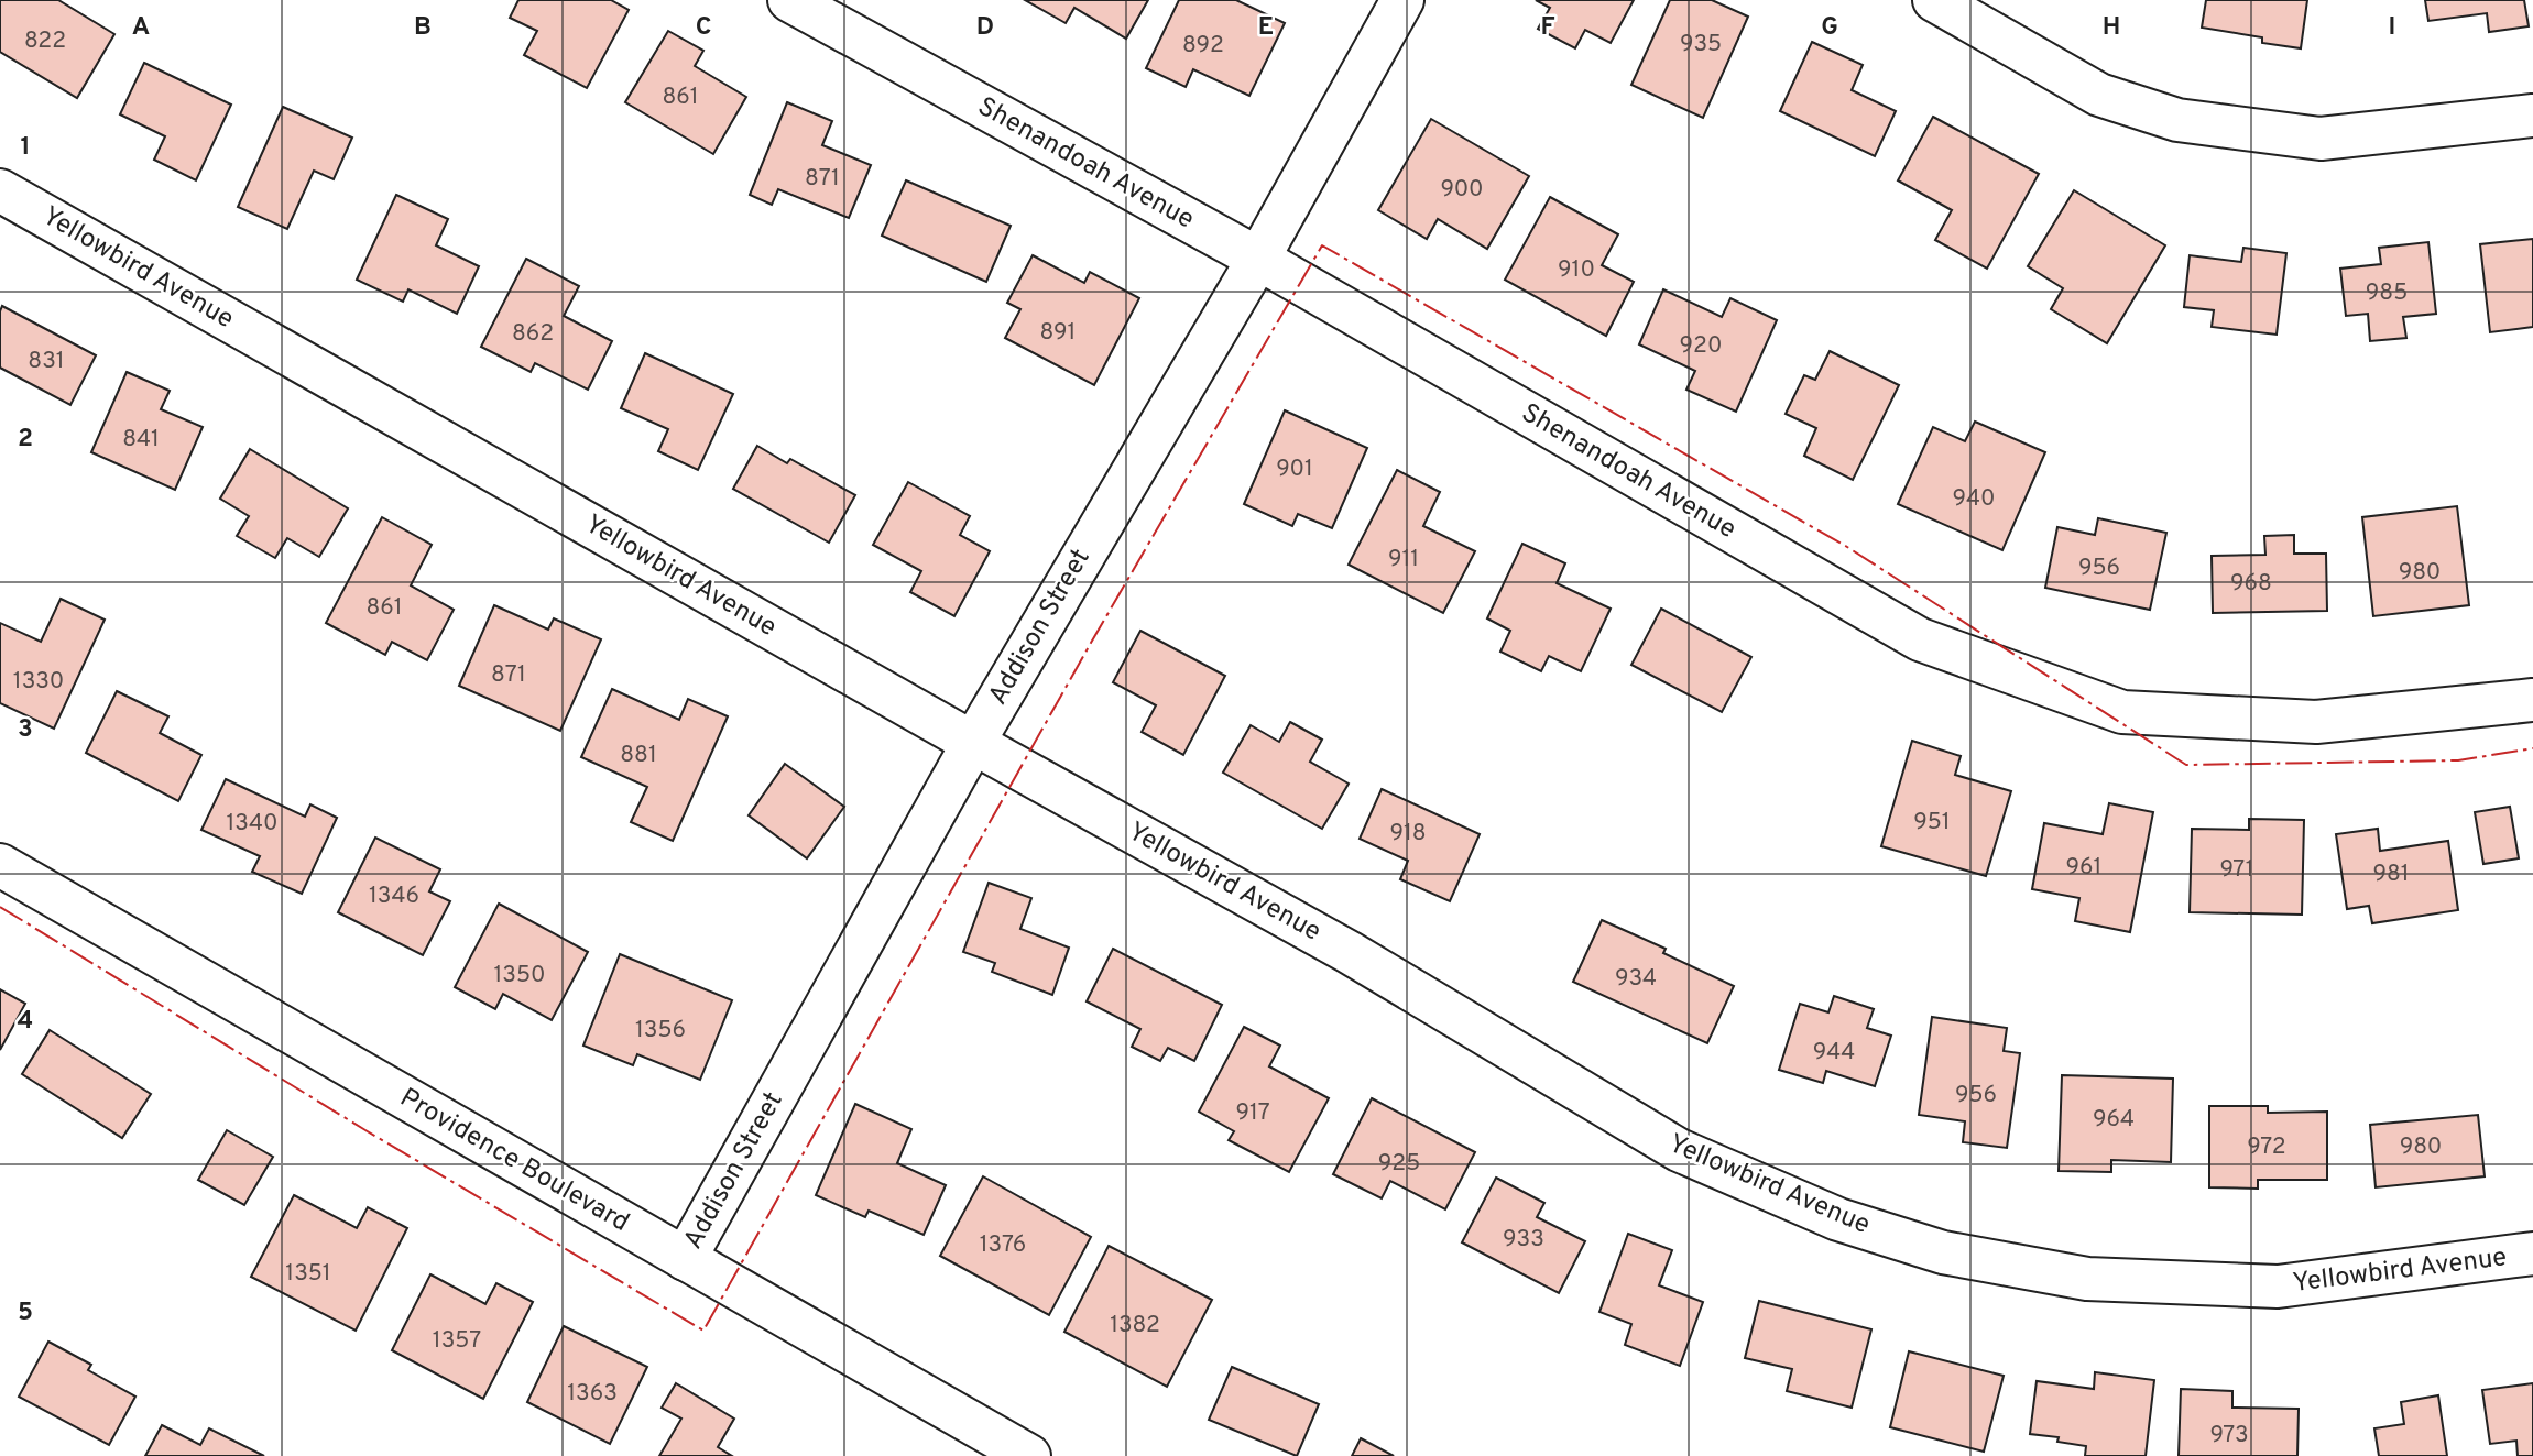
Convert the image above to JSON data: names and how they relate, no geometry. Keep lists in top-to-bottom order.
{
  "streets": {
    "street": [
      "Shenandoah Avenue",
      "Yellowbird Avenue",
      "Addison Street",
      "Providence Boulevard"
    ]
  },
  "crossings": [
    ["Shenandoah Avenue", "Addison Street"],
    ["Yellowbird Avenue", "Addison Street"],
    ["Addison Street", "Providence Boulevard"]
  ],
  "house_numbers": [
    "822",
    "935",
    "892",
    "861",
    "871",
    "900",
    "910",
    "985",
    "891",
    "862",
    "920",
    "831",
    "841",
    "901",
    "940",
    "911",
    "956",
    "980",
    "968",
    "861",
    "871",
    "1330",
    "881",
    "951",
    "1340",
    "918",
    "961",
    "971",
    "981",
    "1346",
    "1350",
    "934",
    "1356",
    "944",
    "956",
    "917",
    "964",
    "972",
    "980",
    "925",
    "933",
    "1376",
    "1351",
    "1382",
    "1357",
    "1363",
    "973"
  ],
  "grid": {
    "columns": [
      "A",
      "B",
      "C",
      "D",
      "E",
      "F",
      "G",
      "H",
      "I"
    ],
    "rows": [
      "1",
      "2",
      "3",
      "4",
      "5"
    ]
  }
}
